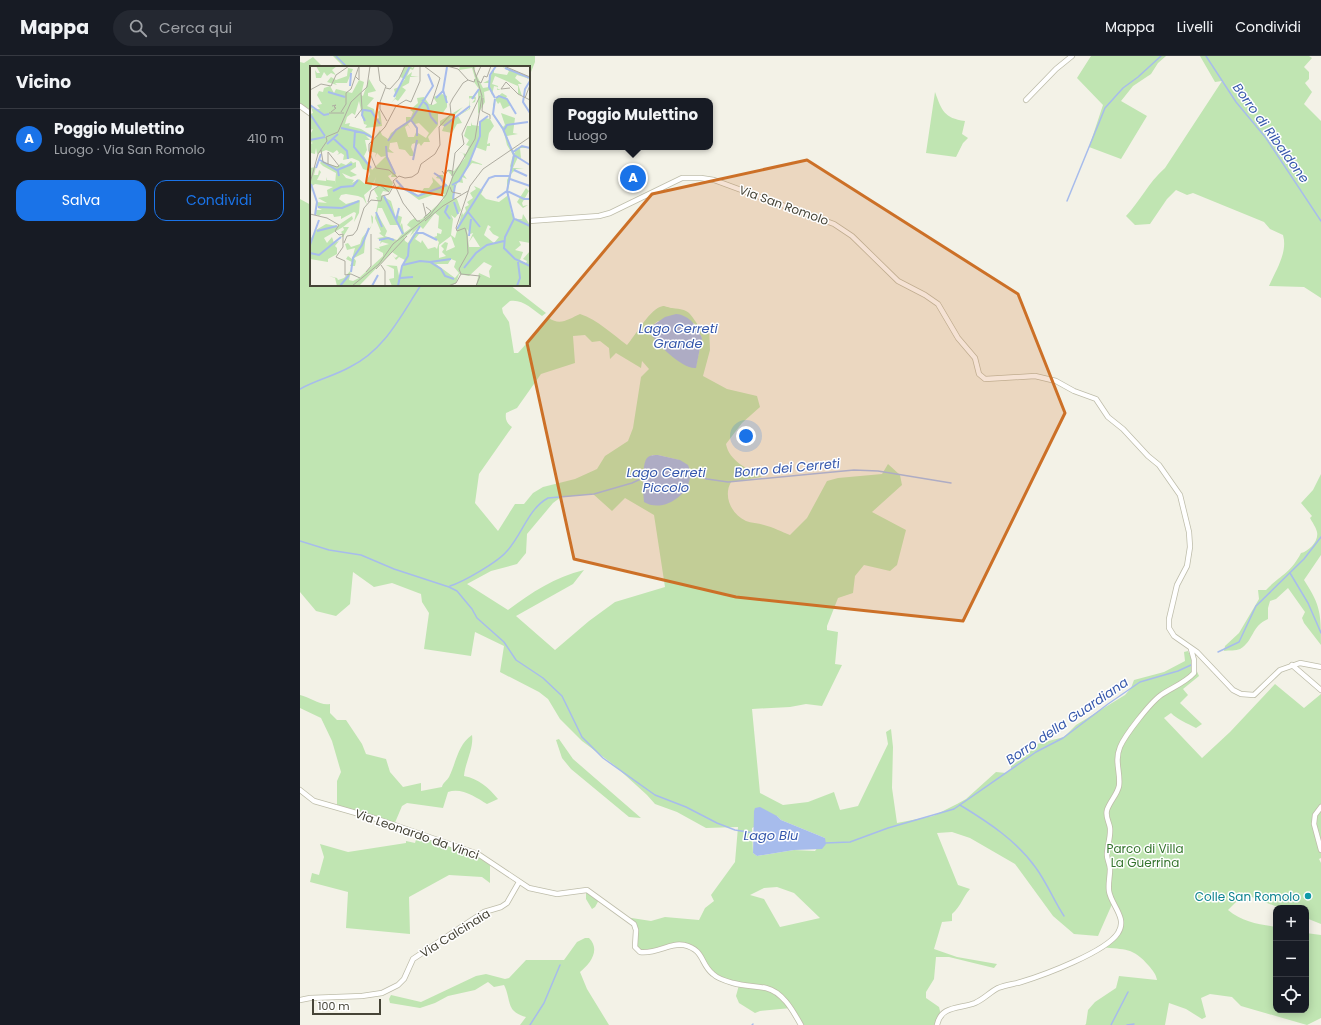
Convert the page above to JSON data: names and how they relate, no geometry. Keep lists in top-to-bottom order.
{
  "streets": {
    "street": ["Via San Romolo", "Via Leonardo da Vinci", "Via Calcinaia"]
  },
  "crossings": [
    ["Via Leonardo da Vinci", "Via Calcinaia"]
  ],
  "water": [
    "Borro di Ribaldone",
    "Lago Cerreti Grande",
    "Borro dei Cerreti",
    "Lago Cerreti Piccolo",
    "Borro della Guardiana",
    "Lago Blu"
  ],
  "parks": ["Parco di Villa La Guerrina"],
  "places": ["Colle San Romolo"],
  "scale_bar": "100 m",
  "page": {
    "header": "Mappa",
    "search": "Cerca qui",
    "nav": ["Mappa", "Livelli", "Condividi"],
    "heading": "Vicino",
    "popup": ["Poggio Mulettino", "Luogo"],
    "list": [
      {
        "mark": "A",
        "name": "Poggio Mulettino",
        "note": "Luogo · Via San Romolo",
        "value": "410 m"
      }
    ],
    "pins": "A",
    "buttons": ["Salva", "Condividi"],
    "map_buttons": ["+", "−"],
    "scale": "100 m"
  }
}
